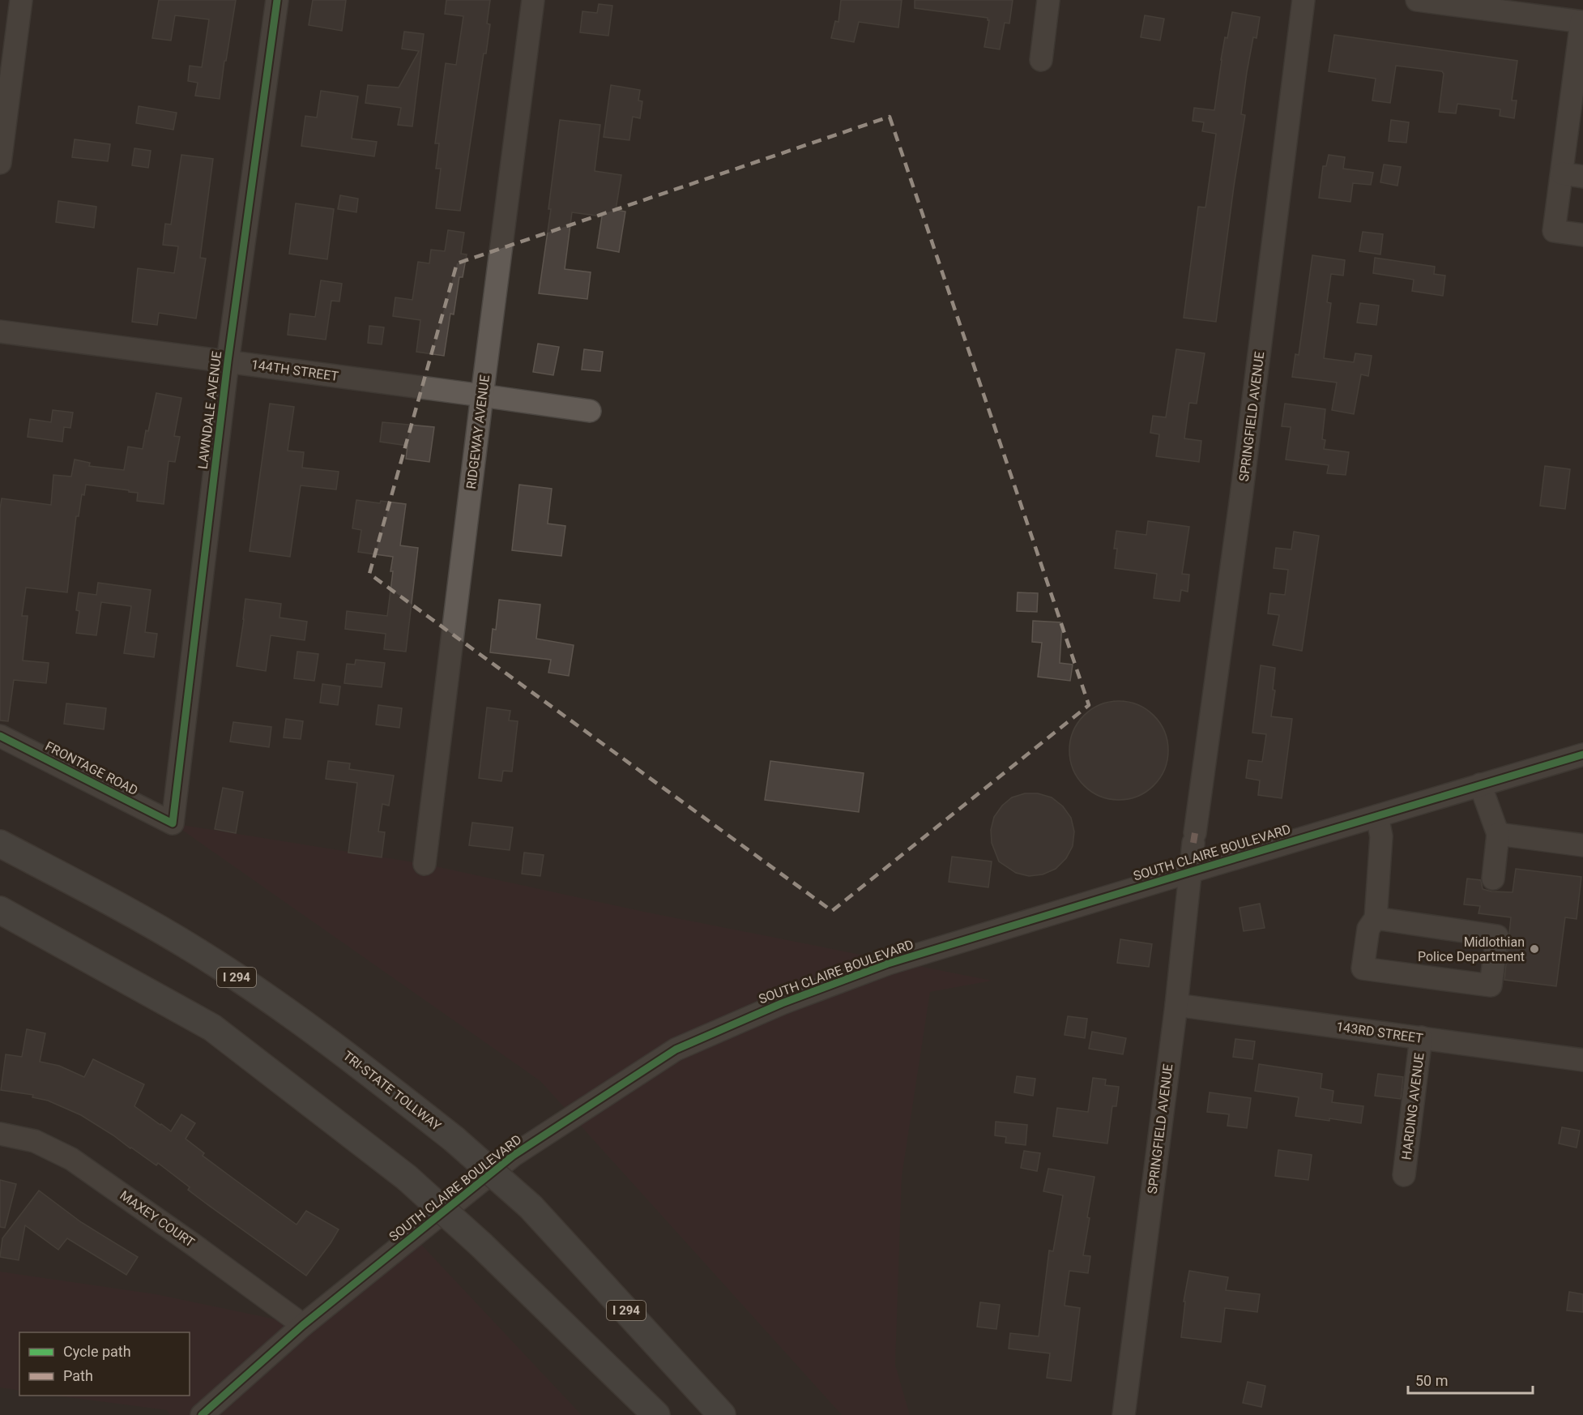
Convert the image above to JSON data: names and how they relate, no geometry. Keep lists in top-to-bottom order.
{
  "streets": {
    "highway": ["I 294", "TRI-STATE TOLLWAY"],
    "street": [
      "144TH STREET",
      "LAWNDALE AVENUE",
      "SPRINGFIELD AVENUE",
      "RIDGEWAY AVENUE",
      "FRONTAGE ROAD",
      "SOUTH CLAIRE BOULEVARD",
      "143RD STREET",
      "HARDING AVENUE",
      "MAXEY COURT"
    ]
  },
  "crossings": [
    ["144TH STREET", "LAWNDALE AVENUE"],
    ["144TH STREET", "RIDGEWAY AVENUE"],
    ["LAWNDALE AVENUE", "FRONTAGE ROAD"],
    ["SPRINGFIELD AVENUE", "SOUTH CLAIRE BOULEVARD"],
    ["SPRINGFIELD AVENUE", "143RD STREET"],
    ["SOUTH CLAIRE BOULEVARD", "MAXEY COURT"],
    ["143RD STREET", "HARDING AVENUE"]
  ],
  "places": ["Midlothian Police Department"],
  "legend": ["Cycle path", "Path"],
  "scale_bar": "50 m"
}
